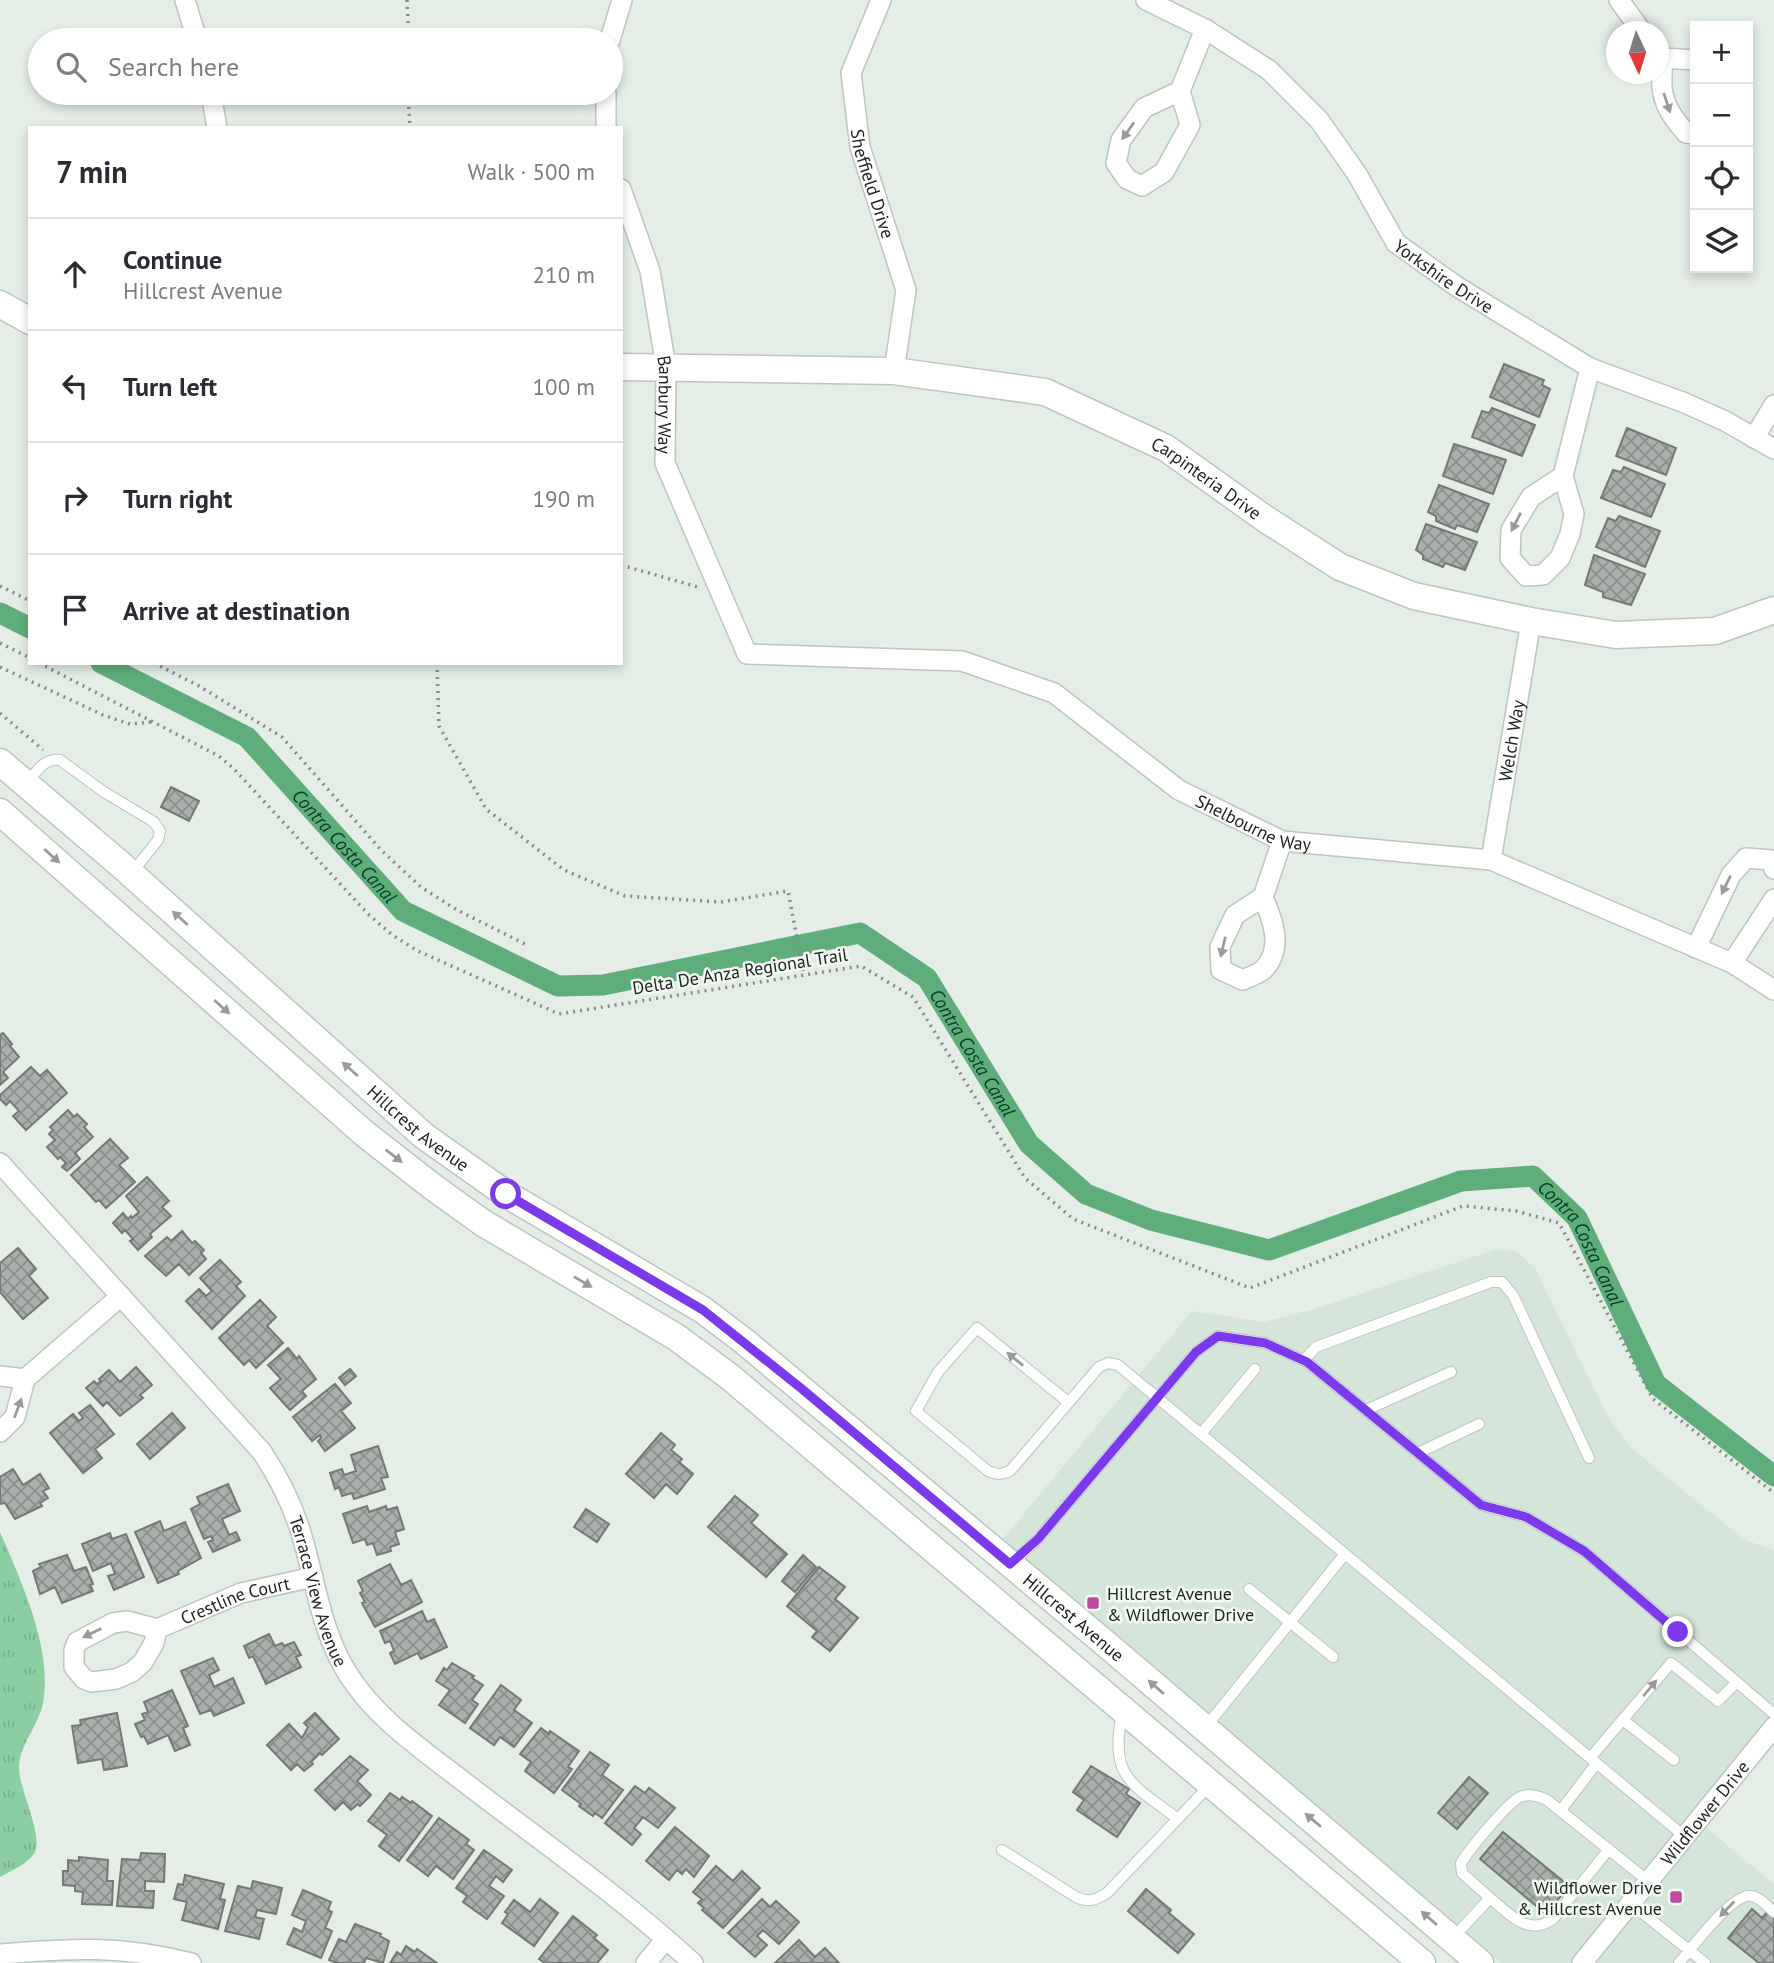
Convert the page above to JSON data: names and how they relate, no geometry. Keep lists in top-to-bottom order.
{
  "streets": {
    "main road": ["Carpinteria Drive", "Hillcrest Avenue"],
    "street": [
      "Sheffield Drive",
      "Yorkshire Drive",
      "Banbury Way",
      "Welch Way",
      "Shelbourne Way",
      "Terrace View Avenue",
      "Crestline Court",
      "Wildflower Drive"
    ],
    "path": ["Delta De Anza Regional Trail"]
  },
  "crossings": [
    ["Sheffield Drive", "Carpinteria Drive"],
    ["Banbury Way", "Carpinteria Drive"],
    ["Banbury Way", "Shelbourne Way"],
    ["Carpinteria Drive", "Welch Way"],
    ["Welch Way", "Shelbourne Way"],
    ["Terrace View Avenue", "Crestline Court"]
  ],
  "water": ["Contra Costa Canal"],
  "places": {
    "transit": ["Hillcrest Avenue & Wildflower Drive", "Wildflower Drive & Hillcrest Avenue"]
  },
  "north": "bottom",
  "page": {
    "map_buttons": ["+", "−"],
    "search": "Search here",
    "heading": ["7 min", "Walk · 500 m"],
    "list": [
      ["Continue", "Hillcrest Avenue", "210 m"],
      ["Turn left", "100 m"],
      ["Turn right", "190 m"],
      "Arrive at destination"
    ]
  }
}
